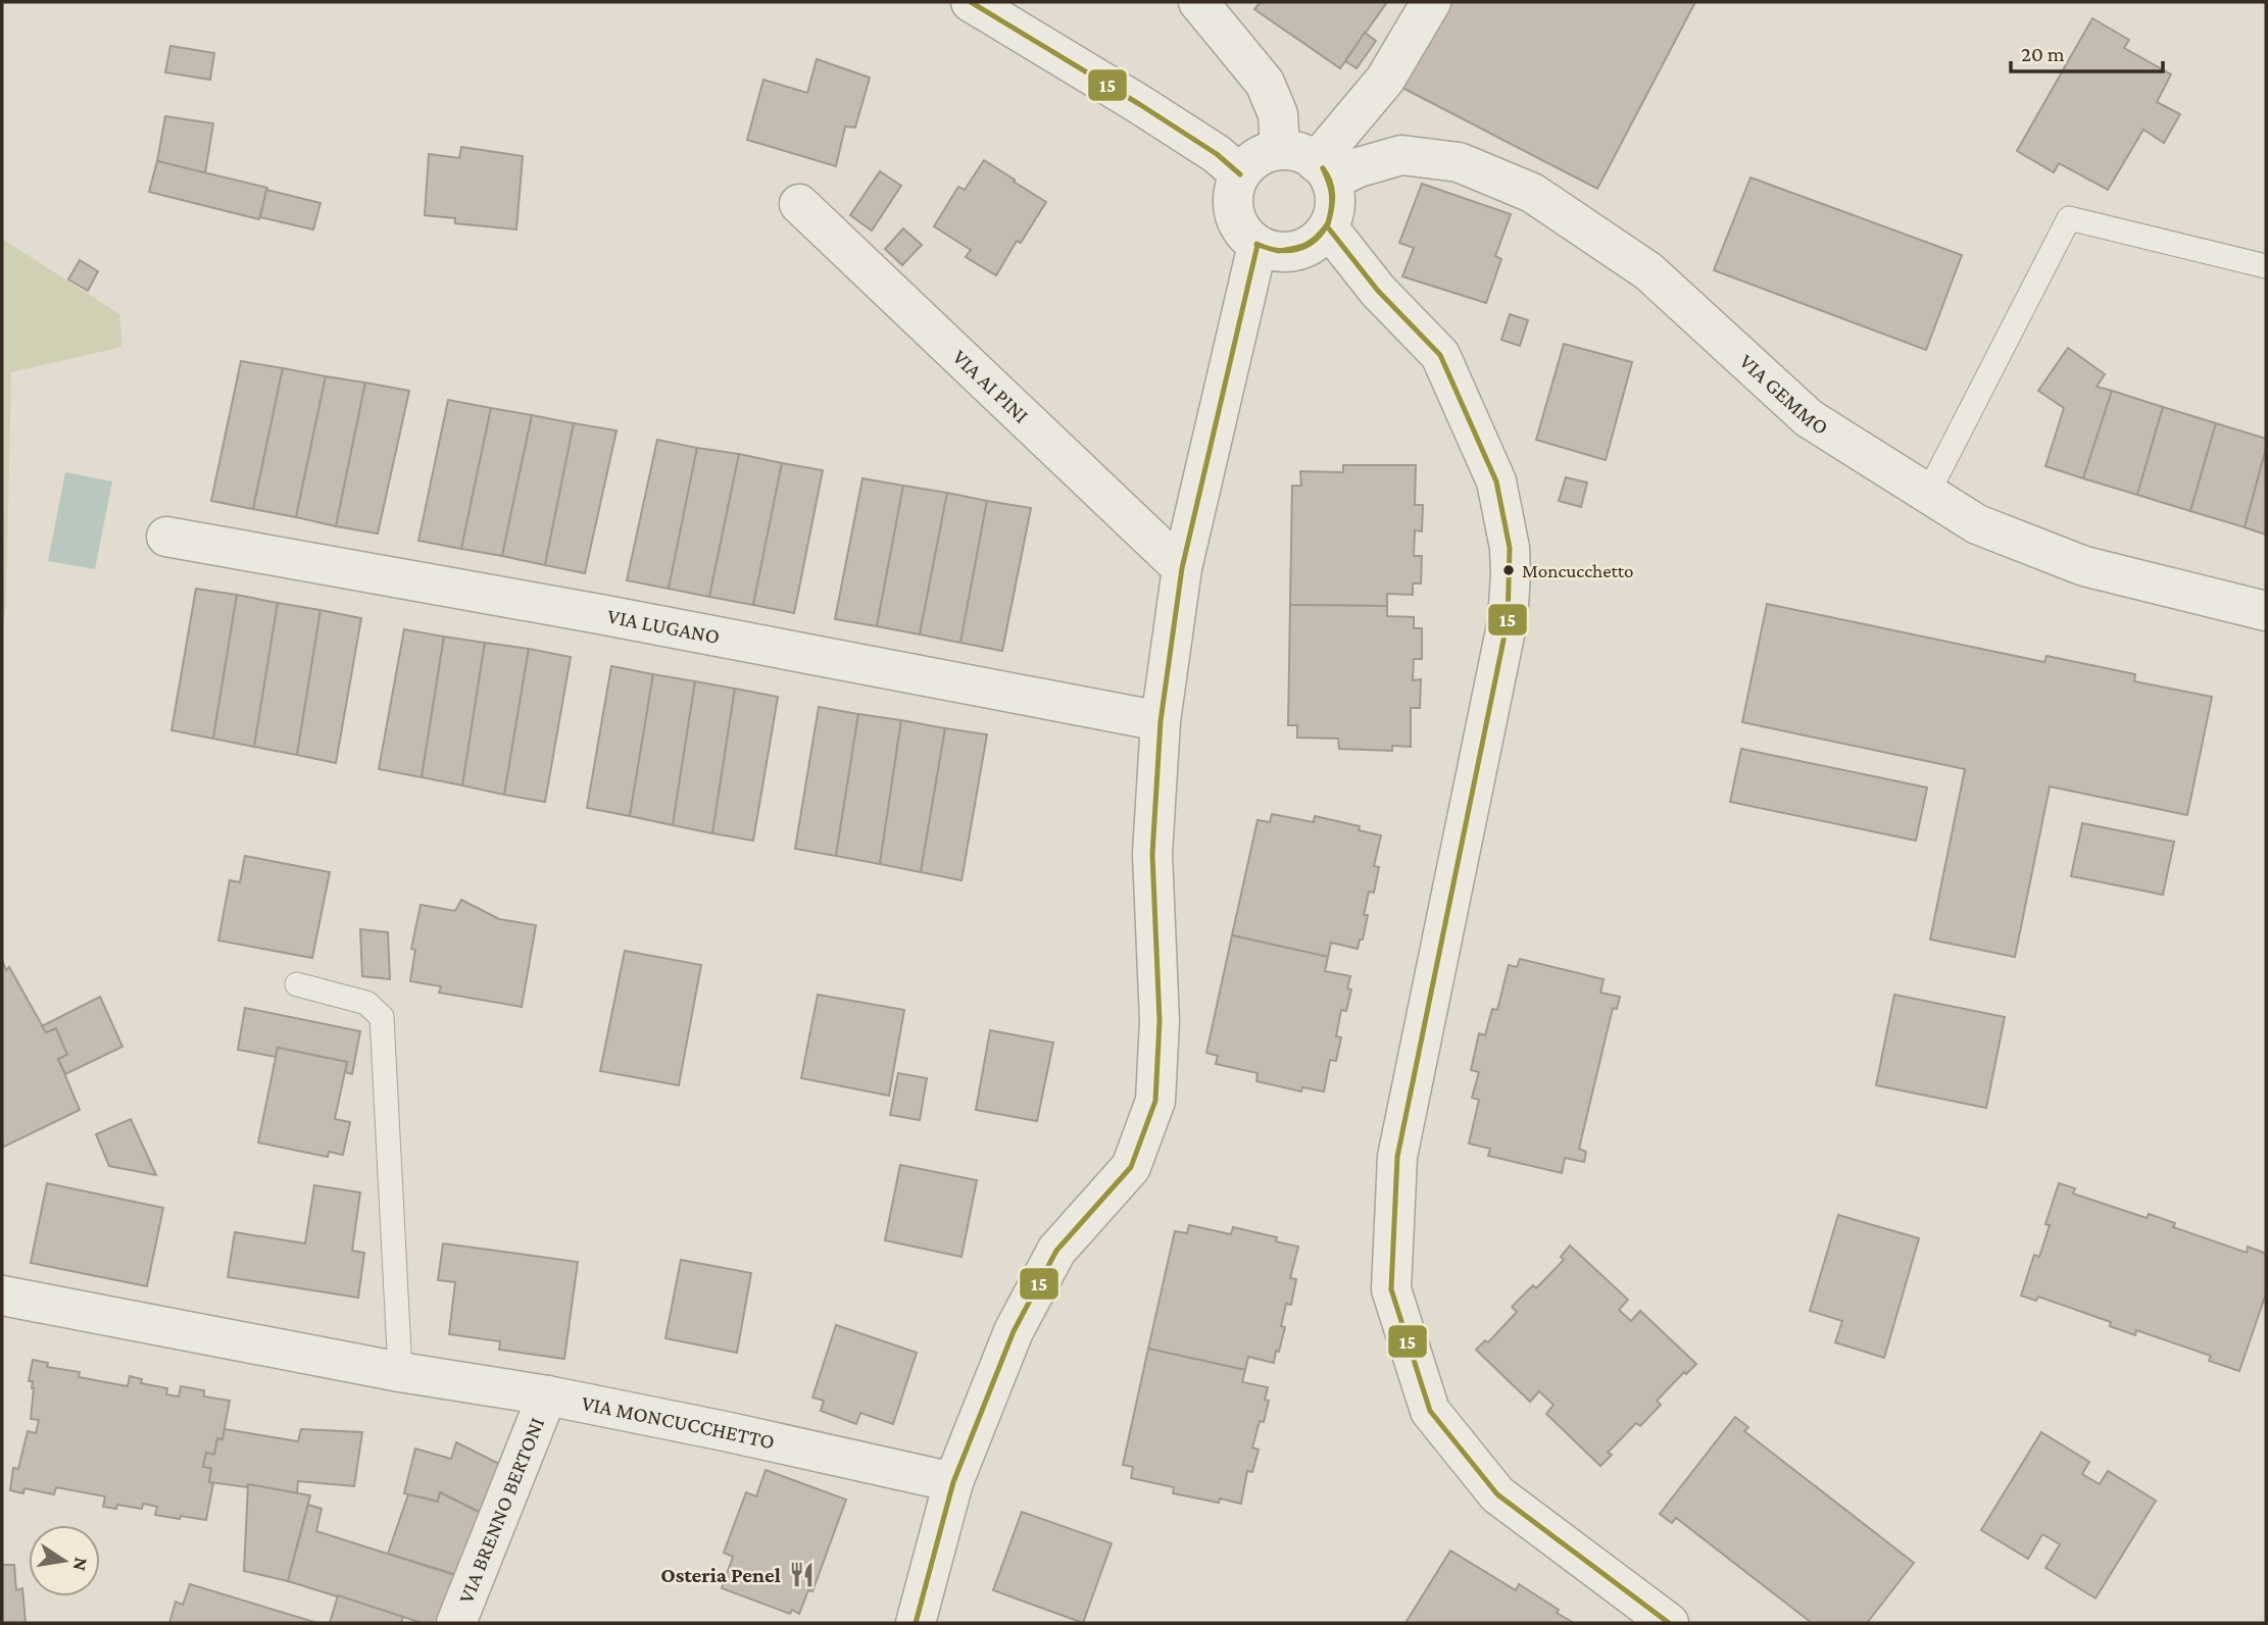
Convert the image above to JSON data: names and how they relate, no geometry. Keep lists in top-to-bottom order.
{
  "streets": {
    "street": [
      "VIA AI PINI",
      "VIA GEMMO",
      "VIA LUGANO",
      "VIA MONCUCCHETTO",
      "VIA BRENNO BERTONI"
    ]
  },
  "crossings": [
    ["VIA MONCUCCHETTO", "VIA BRENNO BERTONI"]
  ],
  "places": {
    "other": ["Moncucchetto"],
    "restaurant": ["Osteria Penel"]
  },
  "lines": ["transit line 15"],
  "scale_bar": "20 m",
  "north": "right"
}
